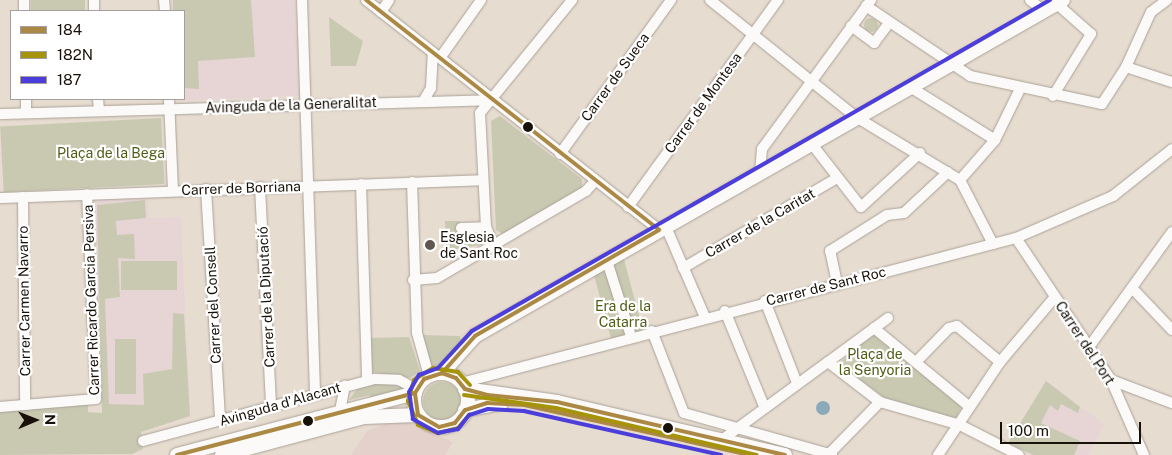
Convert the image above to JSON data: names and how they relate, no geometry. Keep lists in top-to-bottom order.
{
  "streets": {
    "main road": ["Avinguda d'Alacant"],
    "street": [
      "Carrer de Sueca",
      "Carrer de Montesa",
      "Avinguda de la Generalitat",
      "Carrer de Borriana",
      "Carrer de la Caritat",
      "Carrer de Sant Roc",
      "Carrer de la Diputació",
      "Carrer Ricardo Garcia Persiva",
      "Carrer Carmen Navarro",
      "Carrer del Consell",
      "Carrer del Port"
    ]
  },
  "crossings": [
    ["Carrer de Borriana", "Carrer de la Diputació"],
    ["Carrer de Borriana", "Carrer Ricardo Garcia Persiva"],
    ["Carrer de Borriana", "Carrer Carmen Navarro"],
    ["Carrer de Borriana", "Carrer del Consell"],
    ["Carrer de Sant Roc", "Carrer del Port"],
    ["Carrer de Sant Roc", "Avinguda d'Alacant"],
    ["Carrer de la Diputació", "Avinguda d'Alacant"],
    ["Carrer Ricardo Garcia Persiva", "Carrer Carmen Navarro"],
    ["Carrer del Consell", "Avinguda d'Alacant"]
  ],
  "parks": ["Plaça de la Bega", "Era de la Catarra", "Plaça de la Senyoria"],
  "places": ["Esglesia de Sant Roc"],
  "lines": ["transit line 184", "transit line 187", "transit line 182N"],
  "legend": ["184", "182N", "187"],
  "scale_bar": "100 m",
  "north": "right"
}
